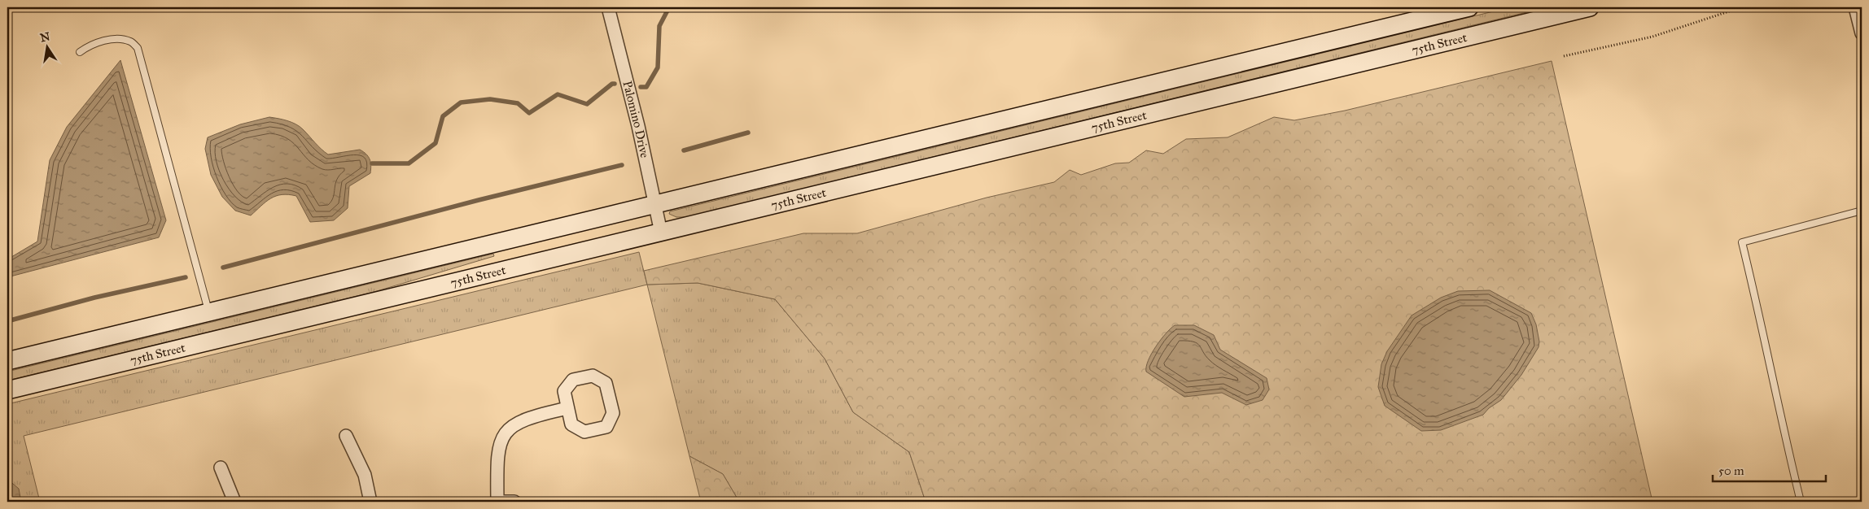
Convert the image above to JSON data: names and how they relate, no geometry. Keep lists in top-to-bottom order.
{
  "streets": {
    "main road": ["75th Street"],
    "street": ["Palomino Drive"]
  },
  "crossings": [
    ["75th Street", "Palomino Drive"]
  ],
  "scale_bar": "50 m",
  "north": "top"
}
